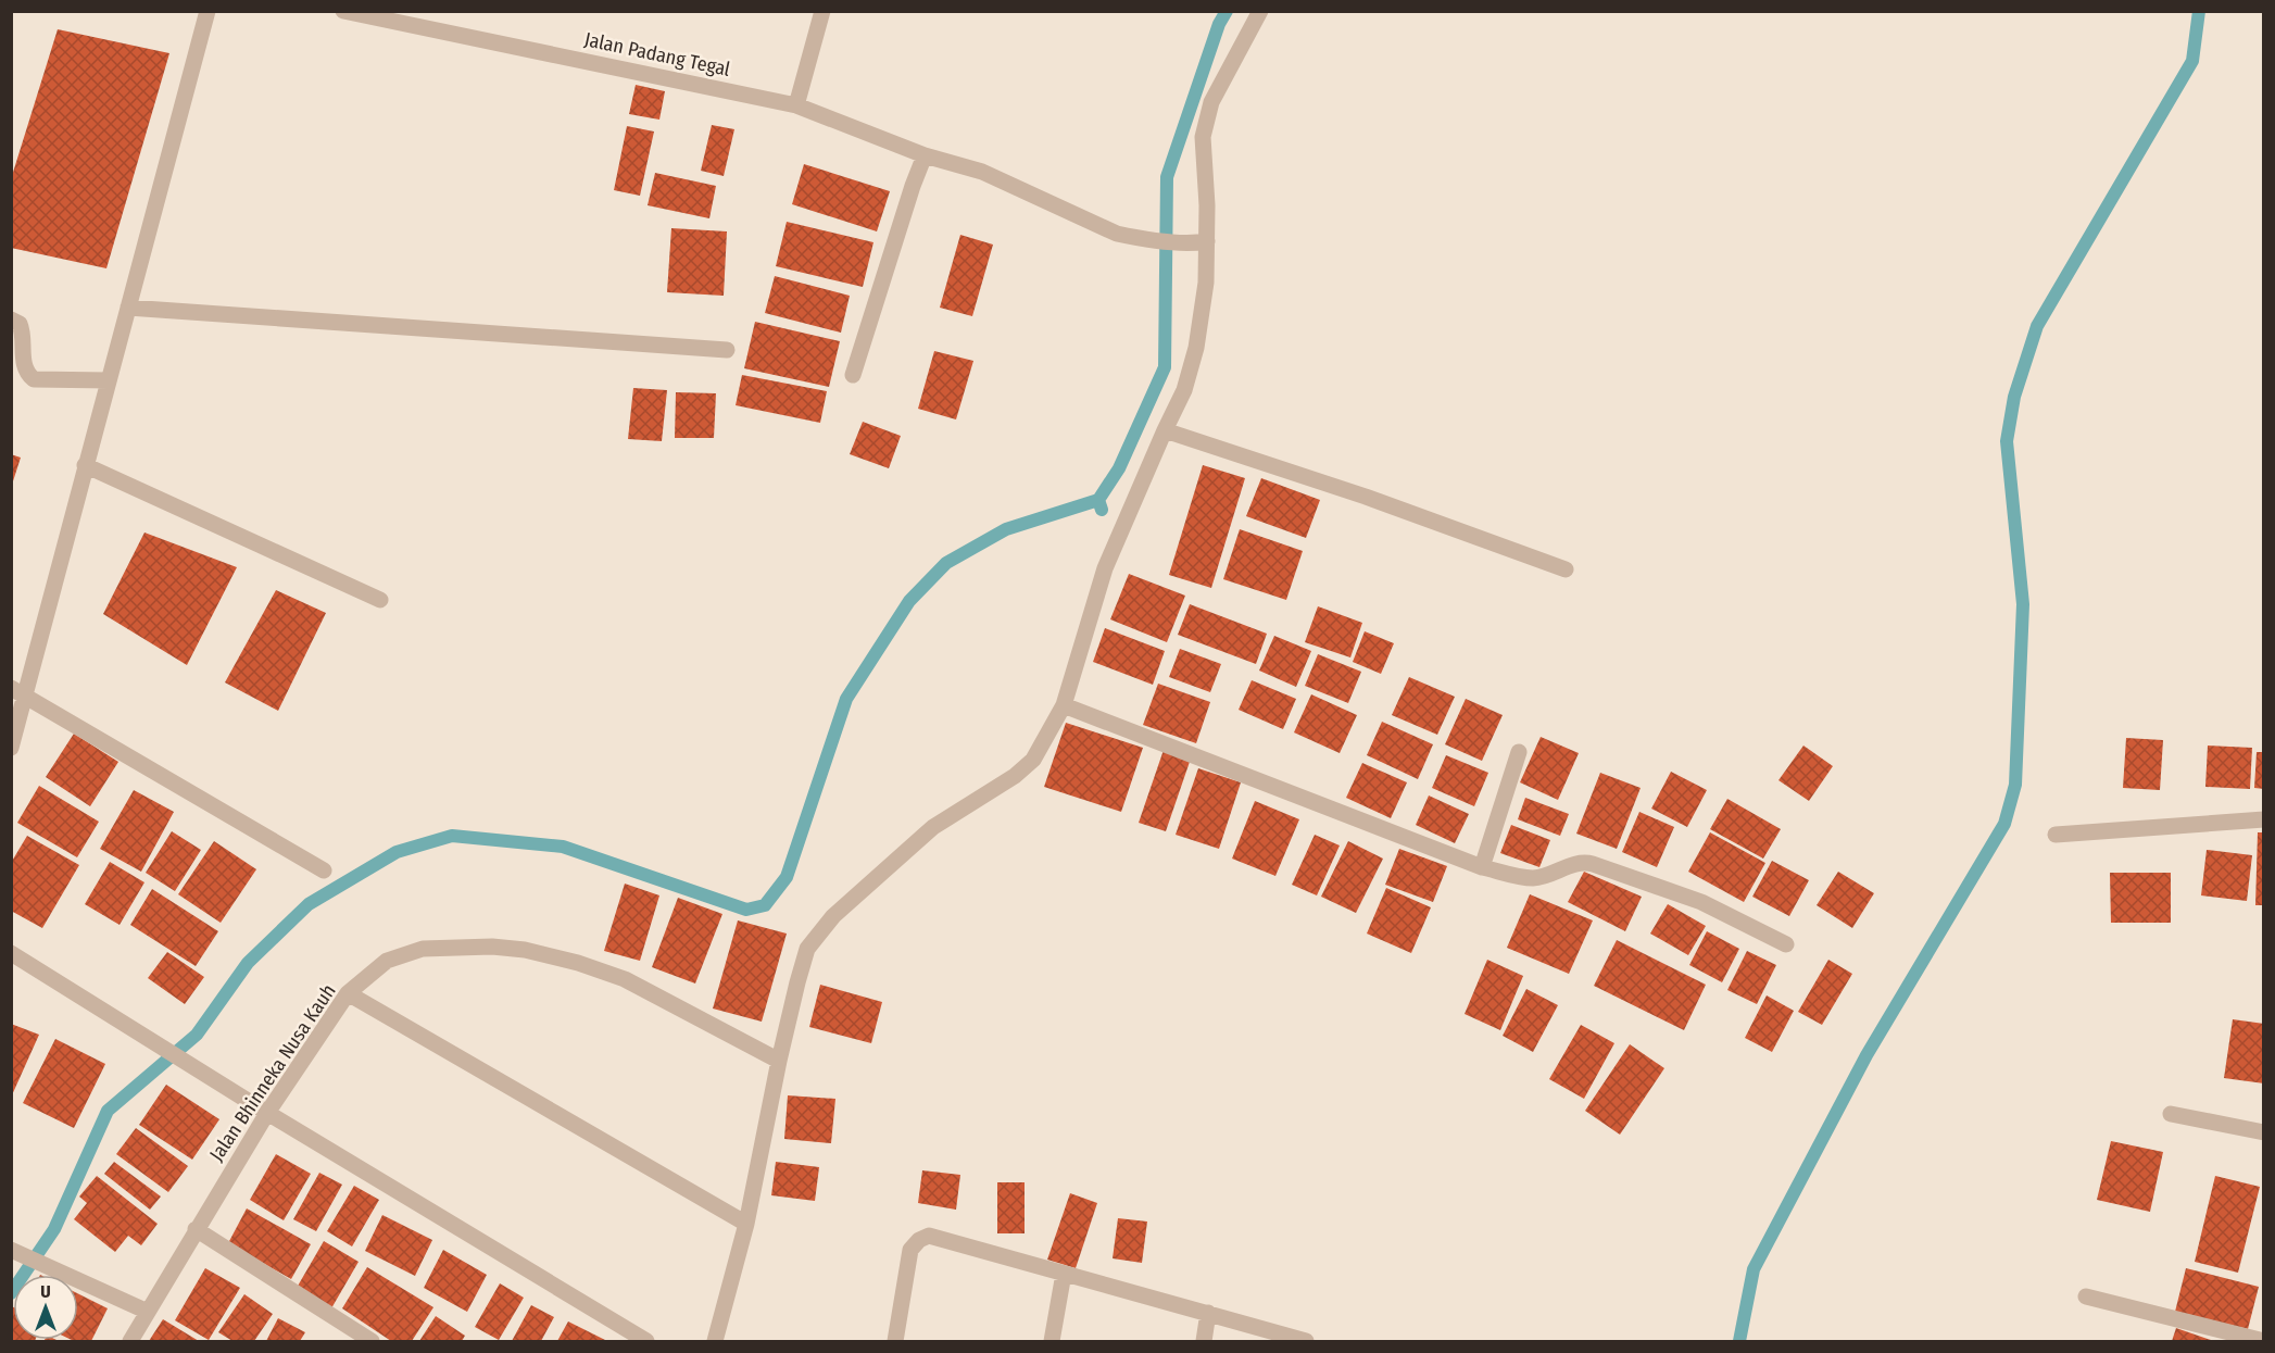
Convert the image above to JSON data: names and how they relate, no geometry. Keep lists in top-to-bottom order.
{
  "streets": {
    "street": ["Jalan Padang Tegal", "Jalan Bhinneka Nusa Kauh"]
  },
  "north": "top"
}
